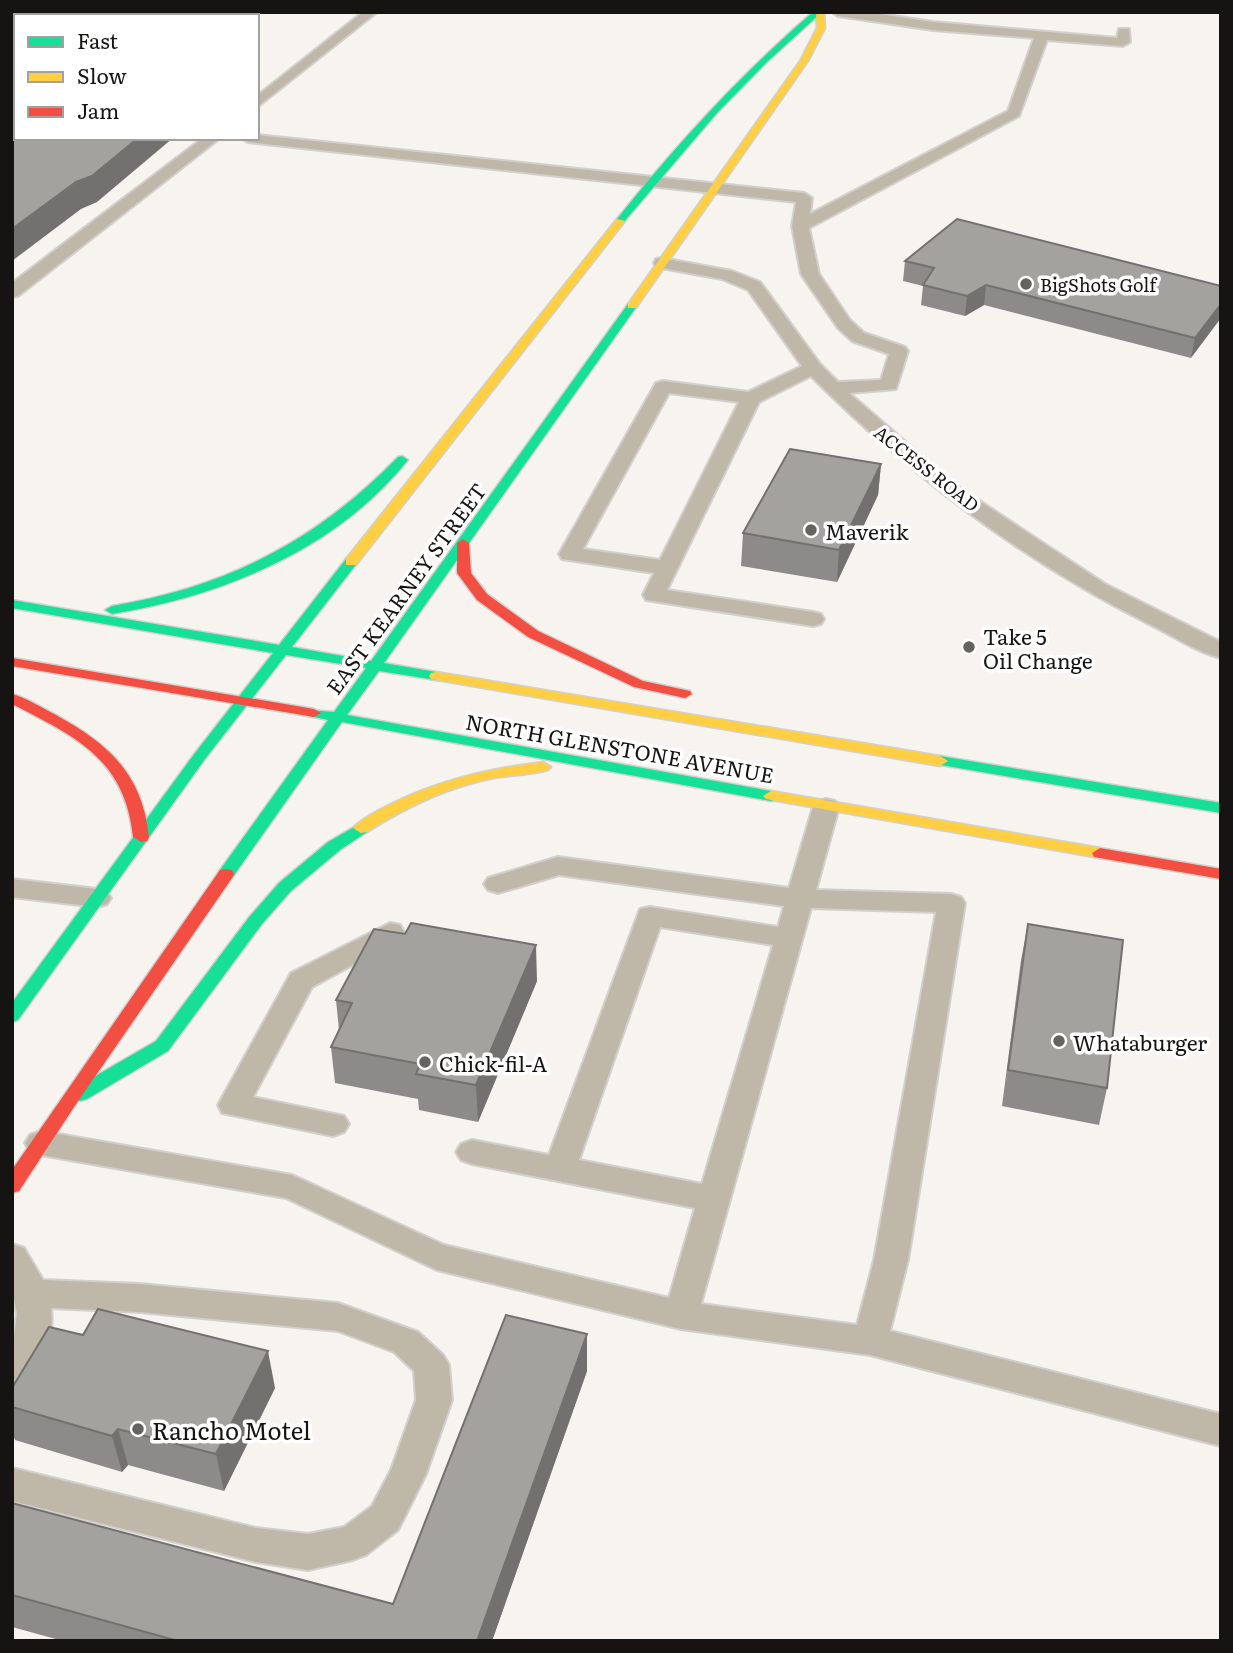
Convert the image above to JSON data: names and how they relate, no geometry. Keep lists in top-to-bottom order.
{
  "streets": {
    "main road": ["EAST KEARNEY STREET", "NORTH GLENSTONE AVENUE"],
    "lane": ["ACCESS ROAD"]
  },
  "crossings": [
    ["ACCESS ROAD", "EAST KEARNEY STREET"],
    ["EAST KEARNEY STREET", "NORTH GLENSTONE AVENUE"]
  ],
  "places": [
    "BigShots Golf",
    "Maverik",
    "Take 5 Oil Change",
    "Whataburger",
    "Chick-fil-A",
    "Rancho Motel"
  ],
  "legend": ["Fast", "Slow", "Jam"]
}
